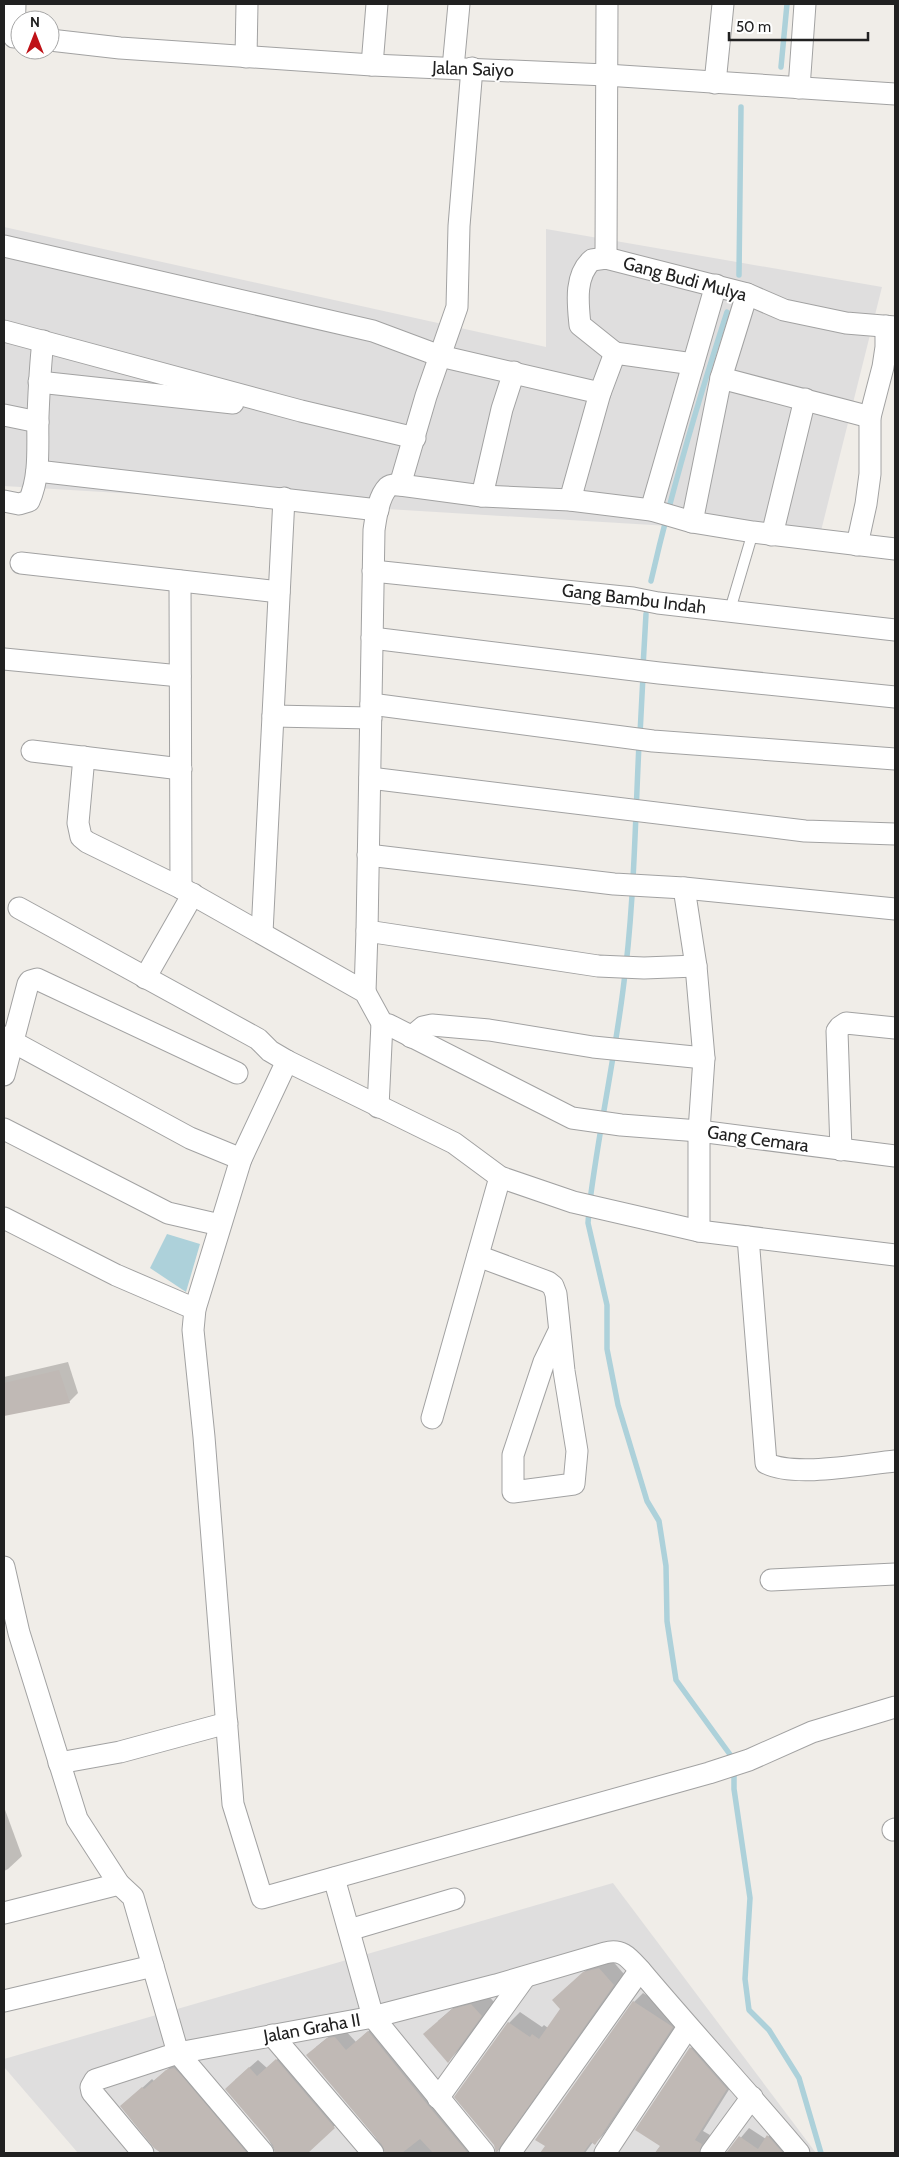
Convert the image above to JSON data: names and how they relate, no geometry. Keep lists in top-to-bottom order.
{
  "streets": {
    "street": [
      "Jalan Saiyo",
      "Gang Budi Mulya",
      "Gang Bambu Indah",
      "Gang Cemara",
      "Jalan Graha II"
    ]
  },
  "crossings": [
    ["Jalan Saiyo", "Gang Budi Mulya"]
  ],
  "scale_bar": "50 m",
  "north": "top"
}
